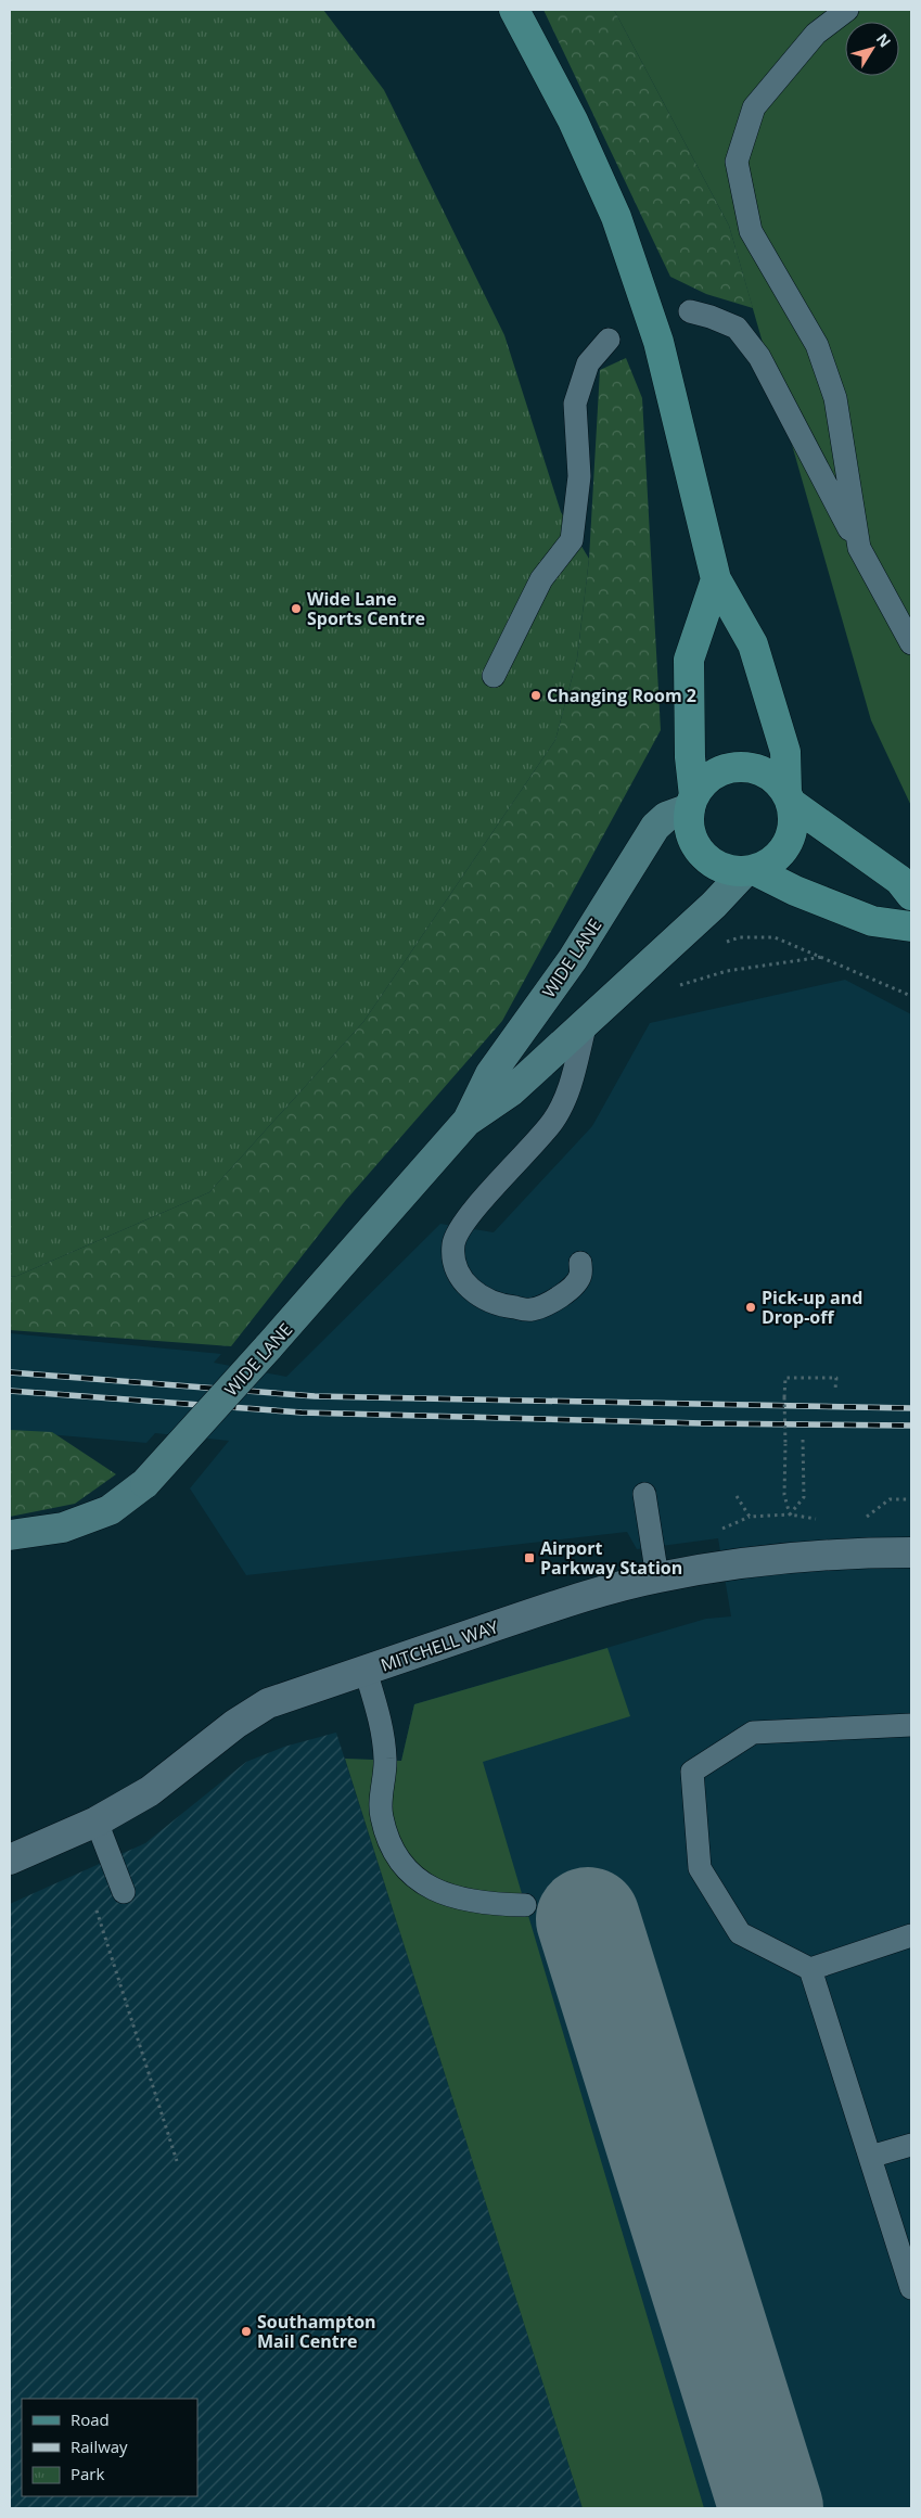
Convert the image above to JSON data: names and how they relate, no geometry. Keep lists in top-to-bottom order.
{
  "streets": {
    "street": ["WIDE LANE", "MITCHELL WAY"]
  },
  "places": {
    "other": [
      "Wide Lane Sports Centre",
      "Changing Room 2",
      "Pick-up and Drop-off",
      "Southampton Mail Centre"
    ],
    "transit": ["Airport Parkway Station"]
  },
  "legend": ["Road", "Railway", "Park"],
  "north": "top right"
}
